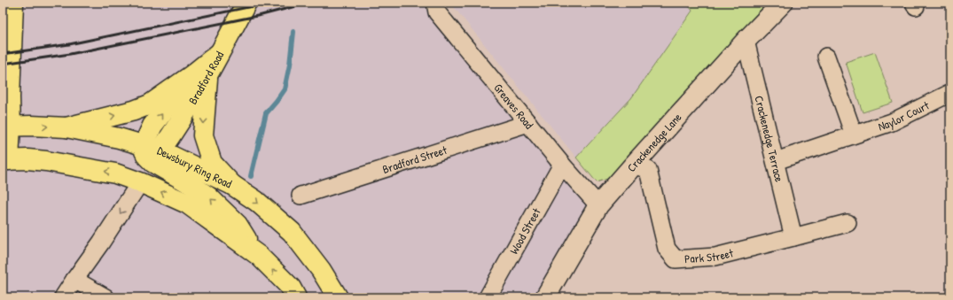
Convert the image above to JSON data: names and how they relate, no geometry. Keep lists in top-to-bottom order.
{
  "streets": {
    "main road": ["Bradford Road", "Dewsbury Ring Road"],
    "street": [
      "Greaves Road",
      "Naylor Court",
      "Crackenedge Terrace",
      "Crackenedge Lane",
      "Bradford Street",
      "Wood Street",
      "Park Street"
    ]
  },
  "crossings": [
    ["Bradford Road", "Dewsbury Ring Road"],
    ["Greaves Road", "Crackenedge Lane"],
    ["Greaves Road", "Bradford Street"],
    ["Greaves Road", "Wood Street"],
    ["Naylor Court", "Crackenedge Terrace"],
    ["Crackenedge Terrace", "Crackenedge Lane"],
    ["Crackenedge Terrace", "Park Street"],
    ["Crackenedge Lane", "Park Street"]
  ]
}
